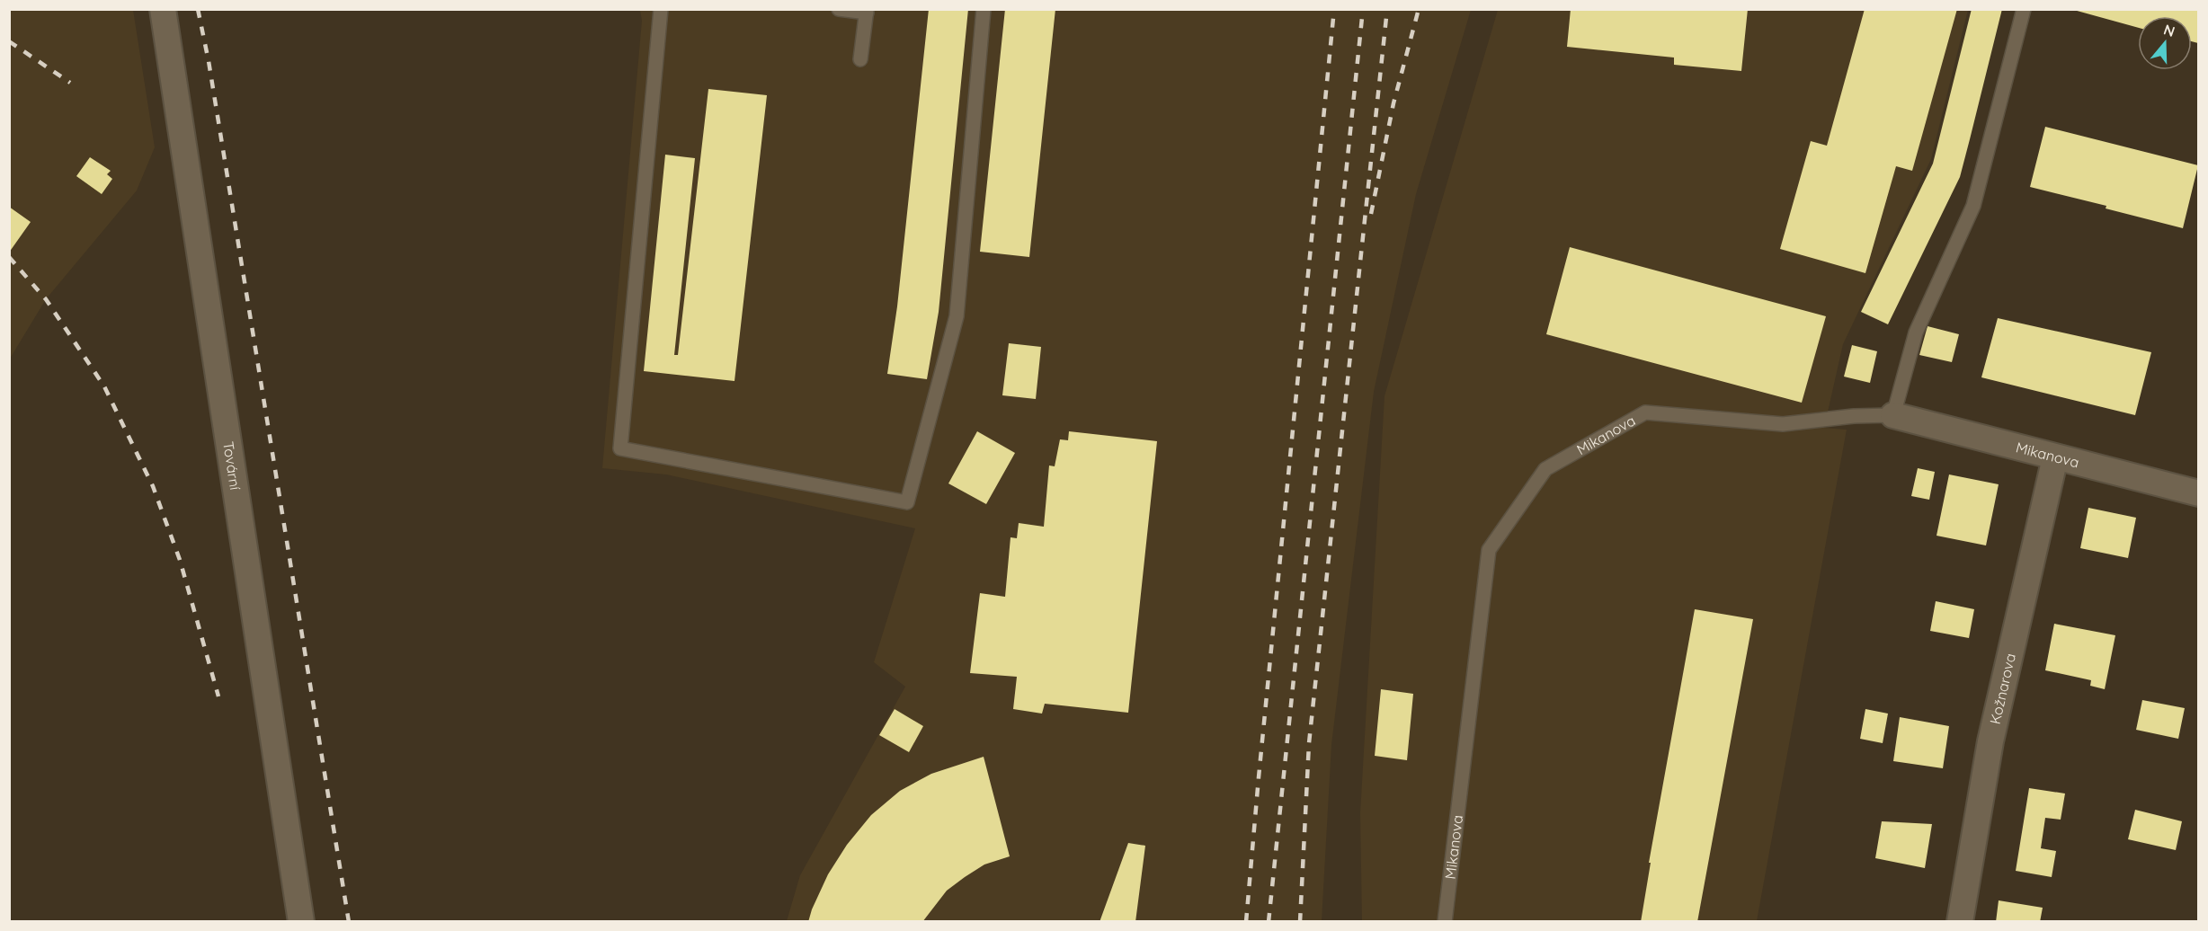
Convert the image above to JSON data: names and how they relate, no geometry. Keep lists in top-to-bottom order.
{
  "streets": {
    "street": ["Mikanova", "Tovární", "Kožnarova"]
  },
  "crossings": [
    ["Mikanova", "Kožnarova"]
  ],
  "north": "top"
}
